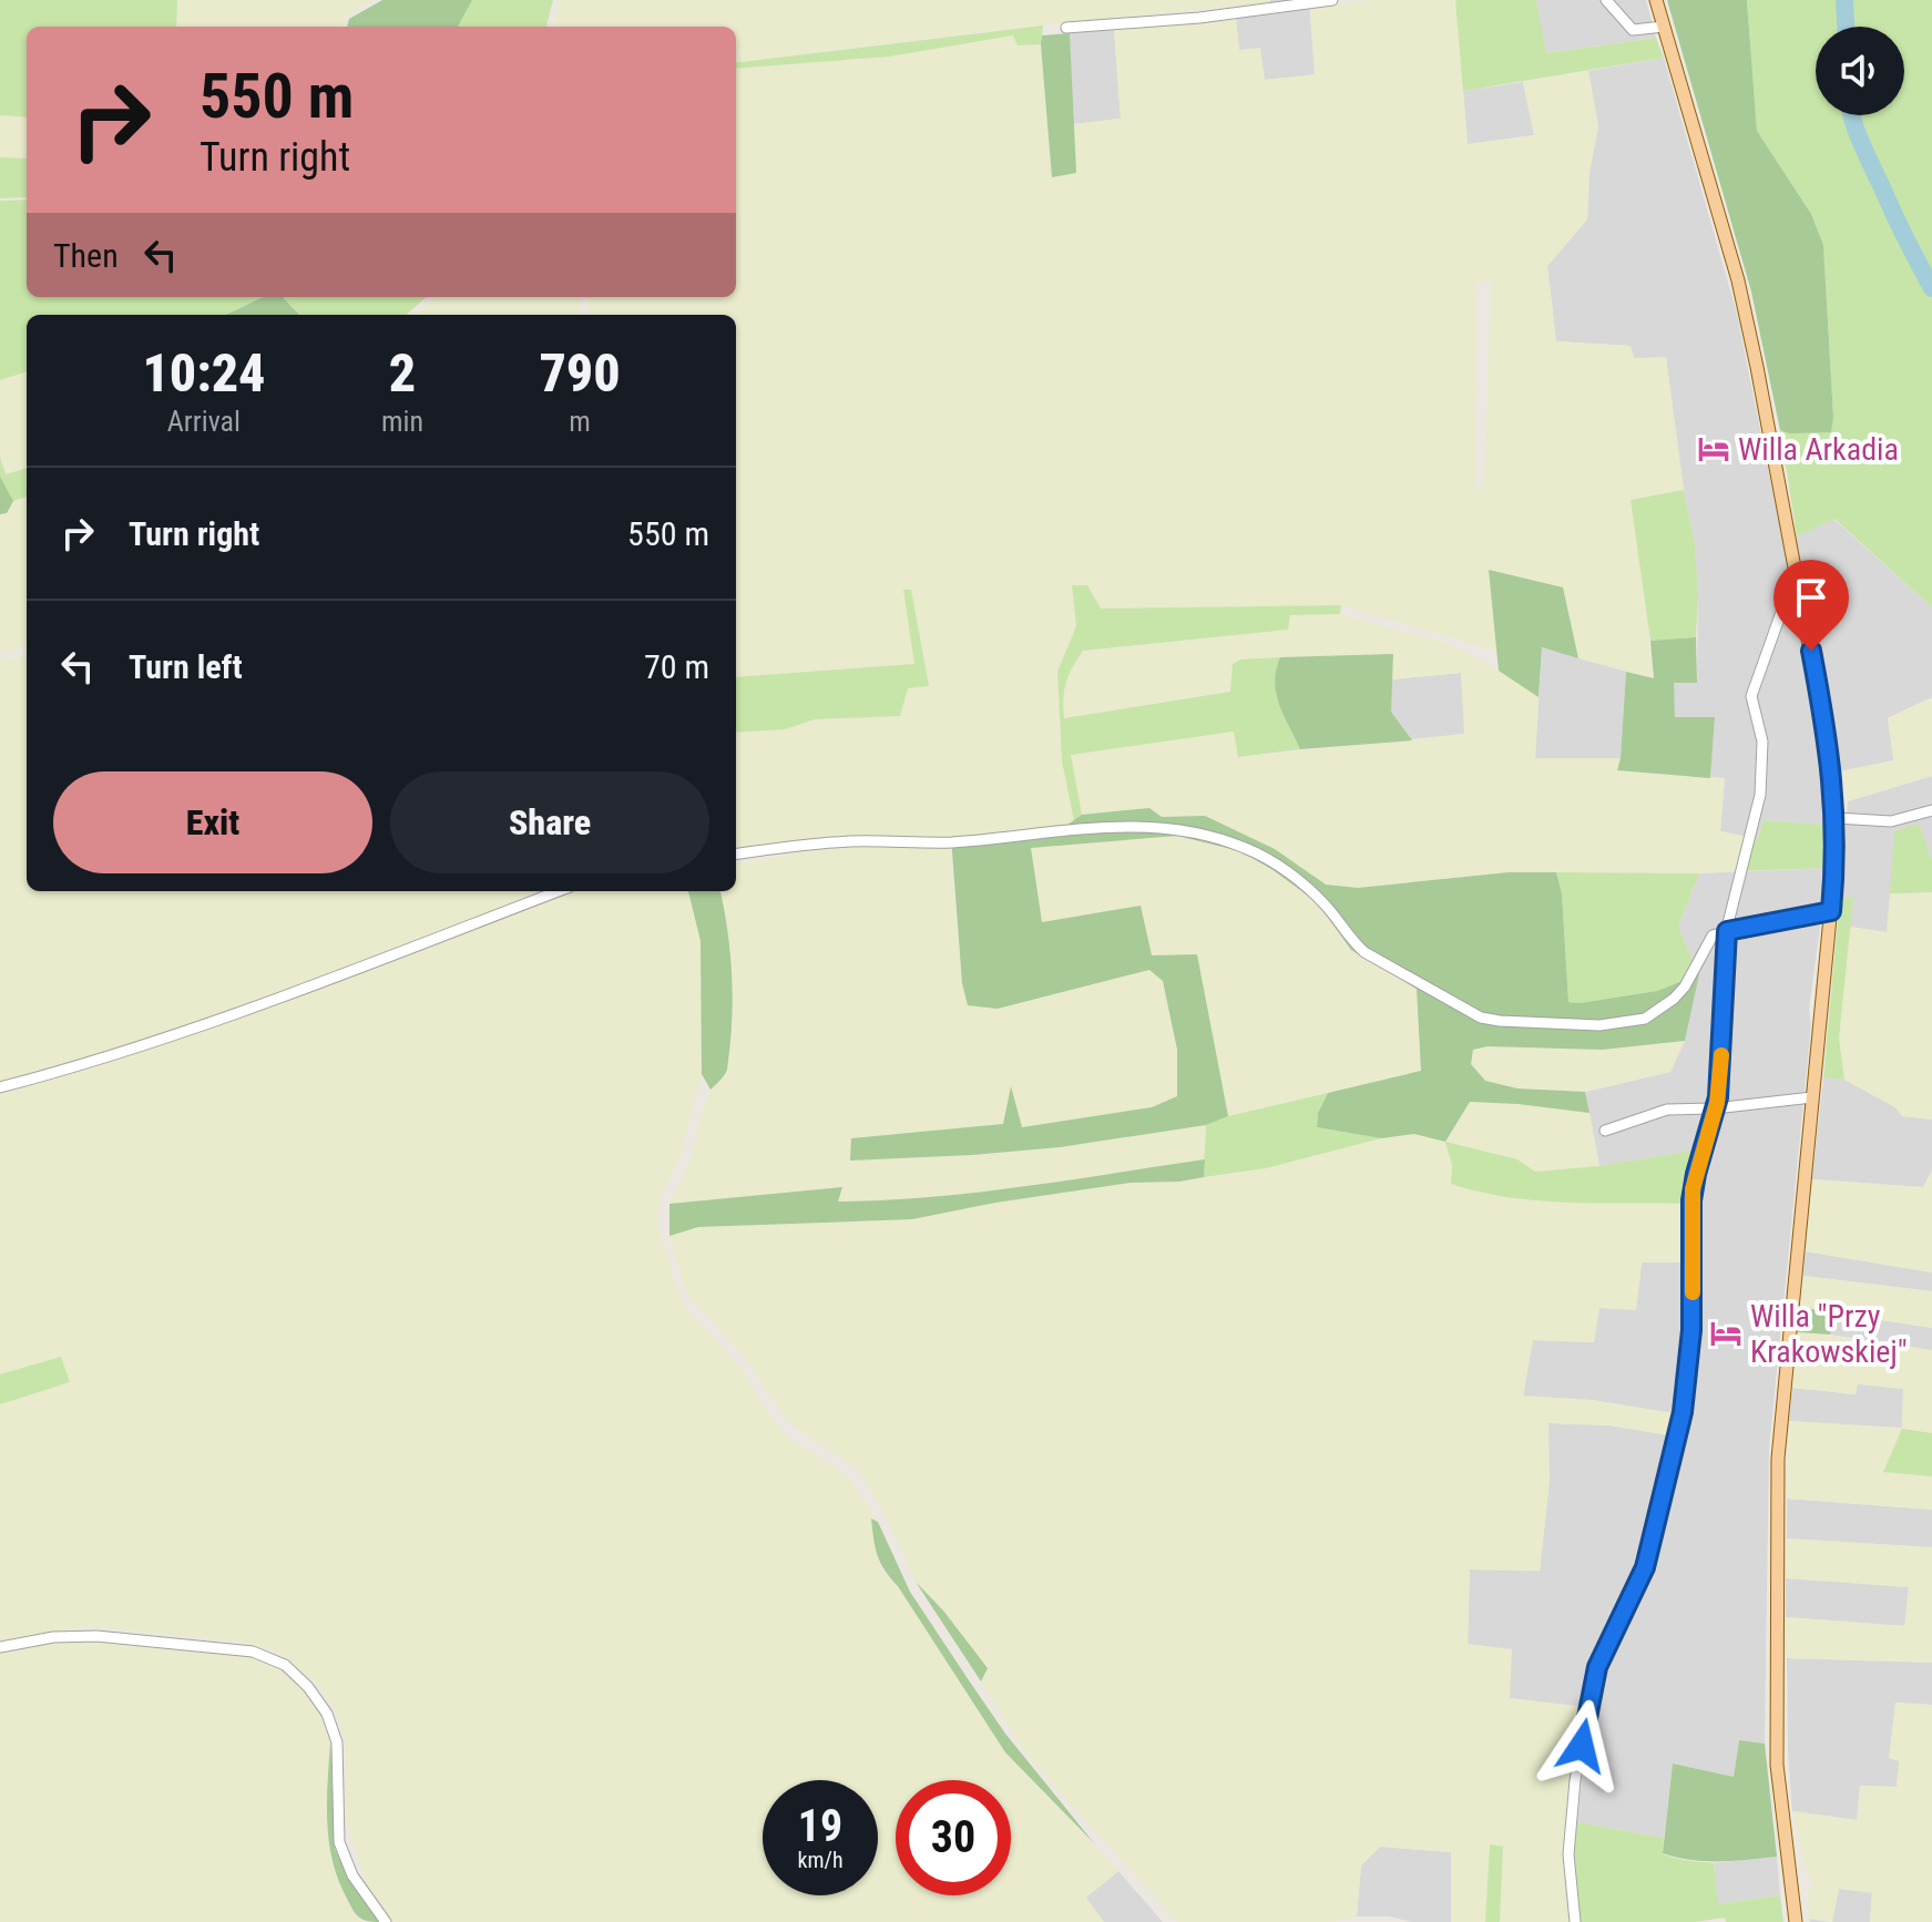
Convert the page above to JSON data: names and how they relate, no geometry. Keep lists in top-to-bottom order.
{
  "places": {
    "hotel": ["Willa Arkadia", "Willa \"Przy Krakowskiej\""]
  },
  "page": {
    "turn": ["550 m", "Turn right"],
    "then": "Then",
    "eta": [
      "10:24",
      "Arrival",
      "2",
      "min",
      "790",
      "m"
    ],
    "list": [
      {
        "name": "Turn right",
        "value": "550 m"
      },
      {
        "name": "Turn left",
        "value": "70 m"
      }
    ],
    "buttons": ["Exit", "Share"],
    "speed": "19 km/h",
    "limit": "30"
  }
}
